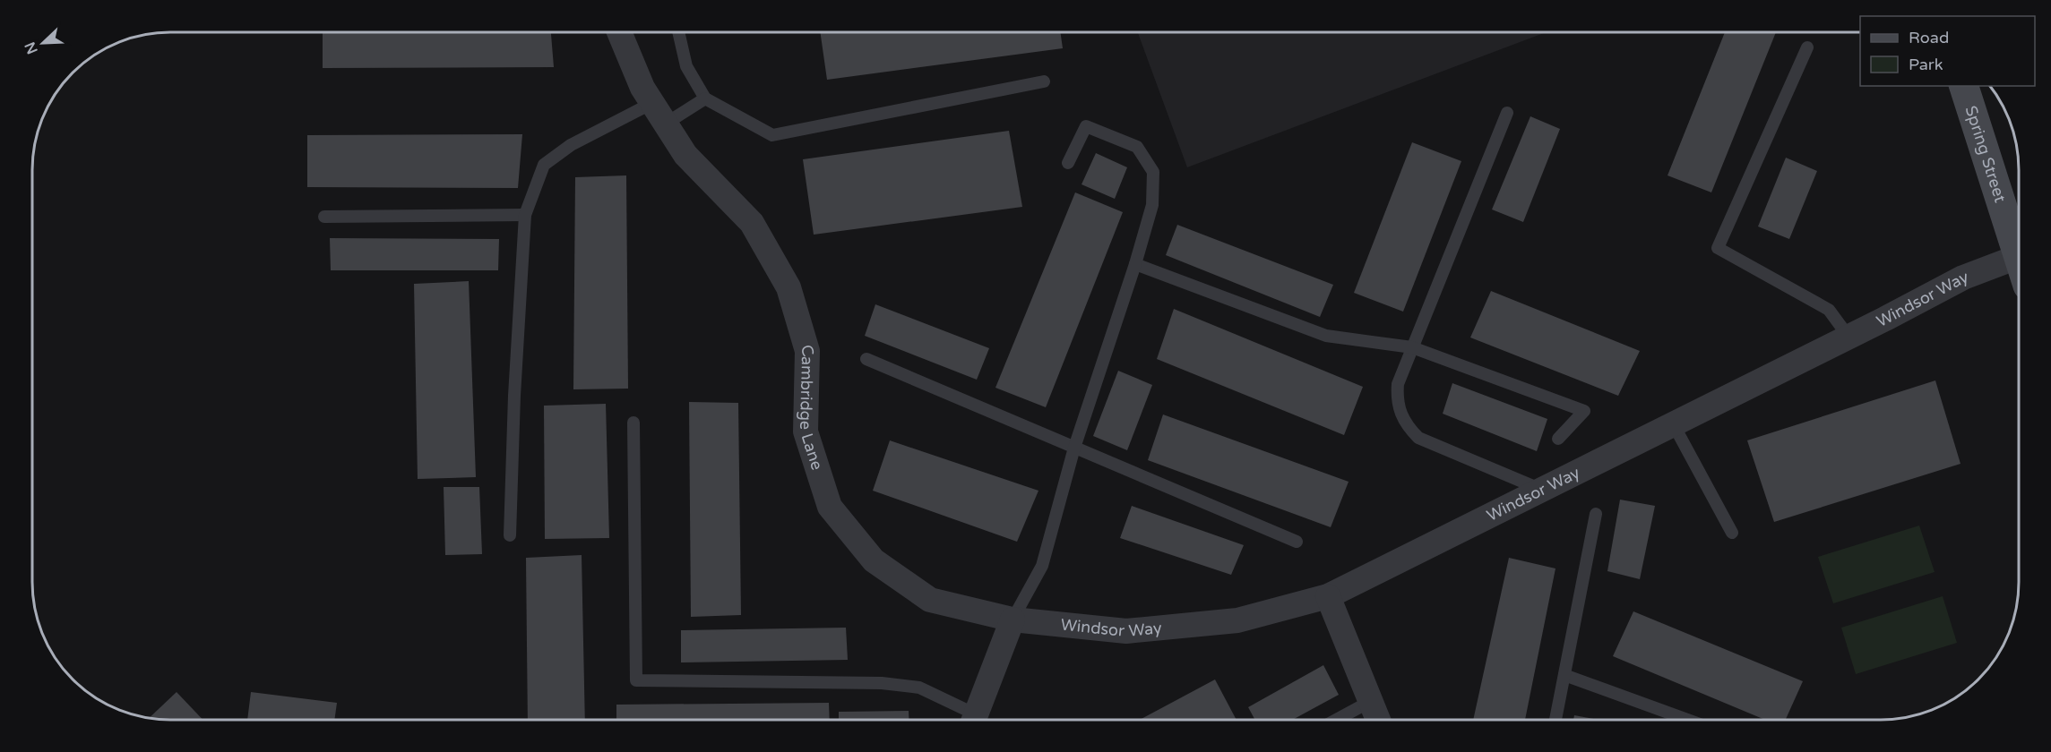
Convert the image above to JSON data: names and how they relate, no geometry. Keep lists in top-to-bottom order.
{
  "streets": {
    "main road": ["Spring Street"],
    "street": ["Windsor Way", "Cambridge Lane"]
  },
  "crossings": [
    ["Windsor Way", "Cambridge Lane"]
  ],
  "legend": ["Road", "Park"],
  "north": "bottom left"
}
